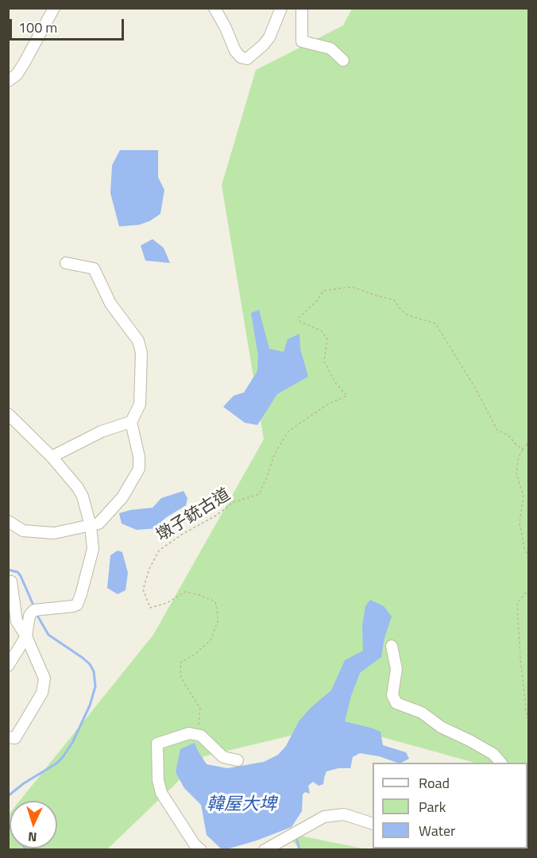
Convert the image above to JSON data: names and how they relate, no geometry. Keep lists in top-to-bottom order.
{
  "streets": {
    "path": ["墩子銃古道"]
  },
  "water": ["韓屋大埤"],
  "legend": ["Road", "Park", "Water"],
  "scale_bar": "100 m",
  "north": "bottom"
}
